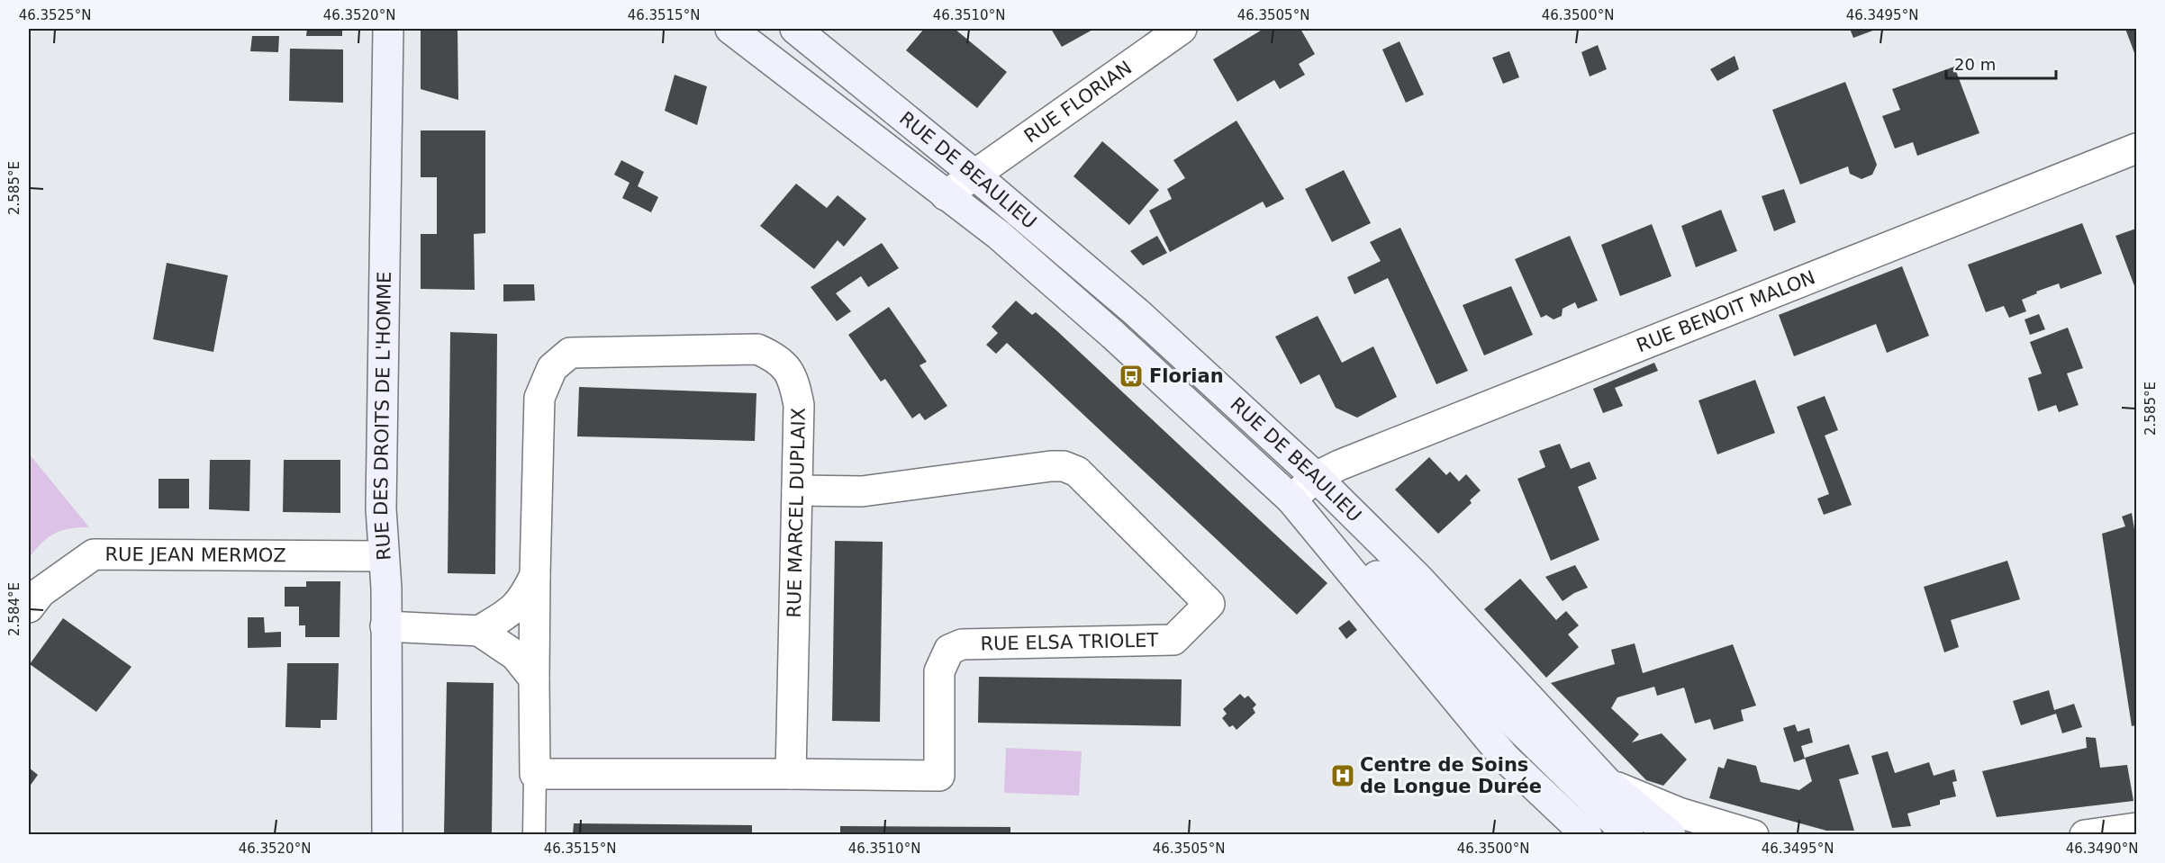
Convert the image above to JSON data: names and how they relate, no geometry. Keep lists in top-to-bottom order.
{
  "streets": {
    "main road": ["RUE DE BEAULIEU", "RUE DES DROITS DE L'HOMME"],
    "street": [
      "RUE FLORIAN",
      "RUE BENOIT MALON",
      "RUE MARCEL DUPLAIX",
      "RUE JEAN MERMOZ",
      "RUE ELSA TRIOLET"
    ]
  },
  "crossings": [
    ["RUE FLORIAN", "RUE DE BEAULIEU"],
    ["RUE DE BEAULIEU", "RUE BENOIT MALON"],
    ["RUE DES DROITS DE L'HOMME", "RUE JEAN MERMOZ"],
    ["RUE MARCEL DUPLAIX", "RUE ELSA TRIOLET"]
  ],
  "places": {
    "bus stop": ["Florian"],
    "hospital": ["Centre de Soins de Longue Durée"]
  },
  "scale_bar": "20 m",
  "coordinates": [
    "46.3525°N",
    "46.3520°N",
    "46.3515°N",
    "46.3510°N",
    "46.3505°N",
    "46.3500°N",
    "46.3495°N",
    "2.585°E",
    "2.584°E",
    "46.3490°N"
  ]
}
